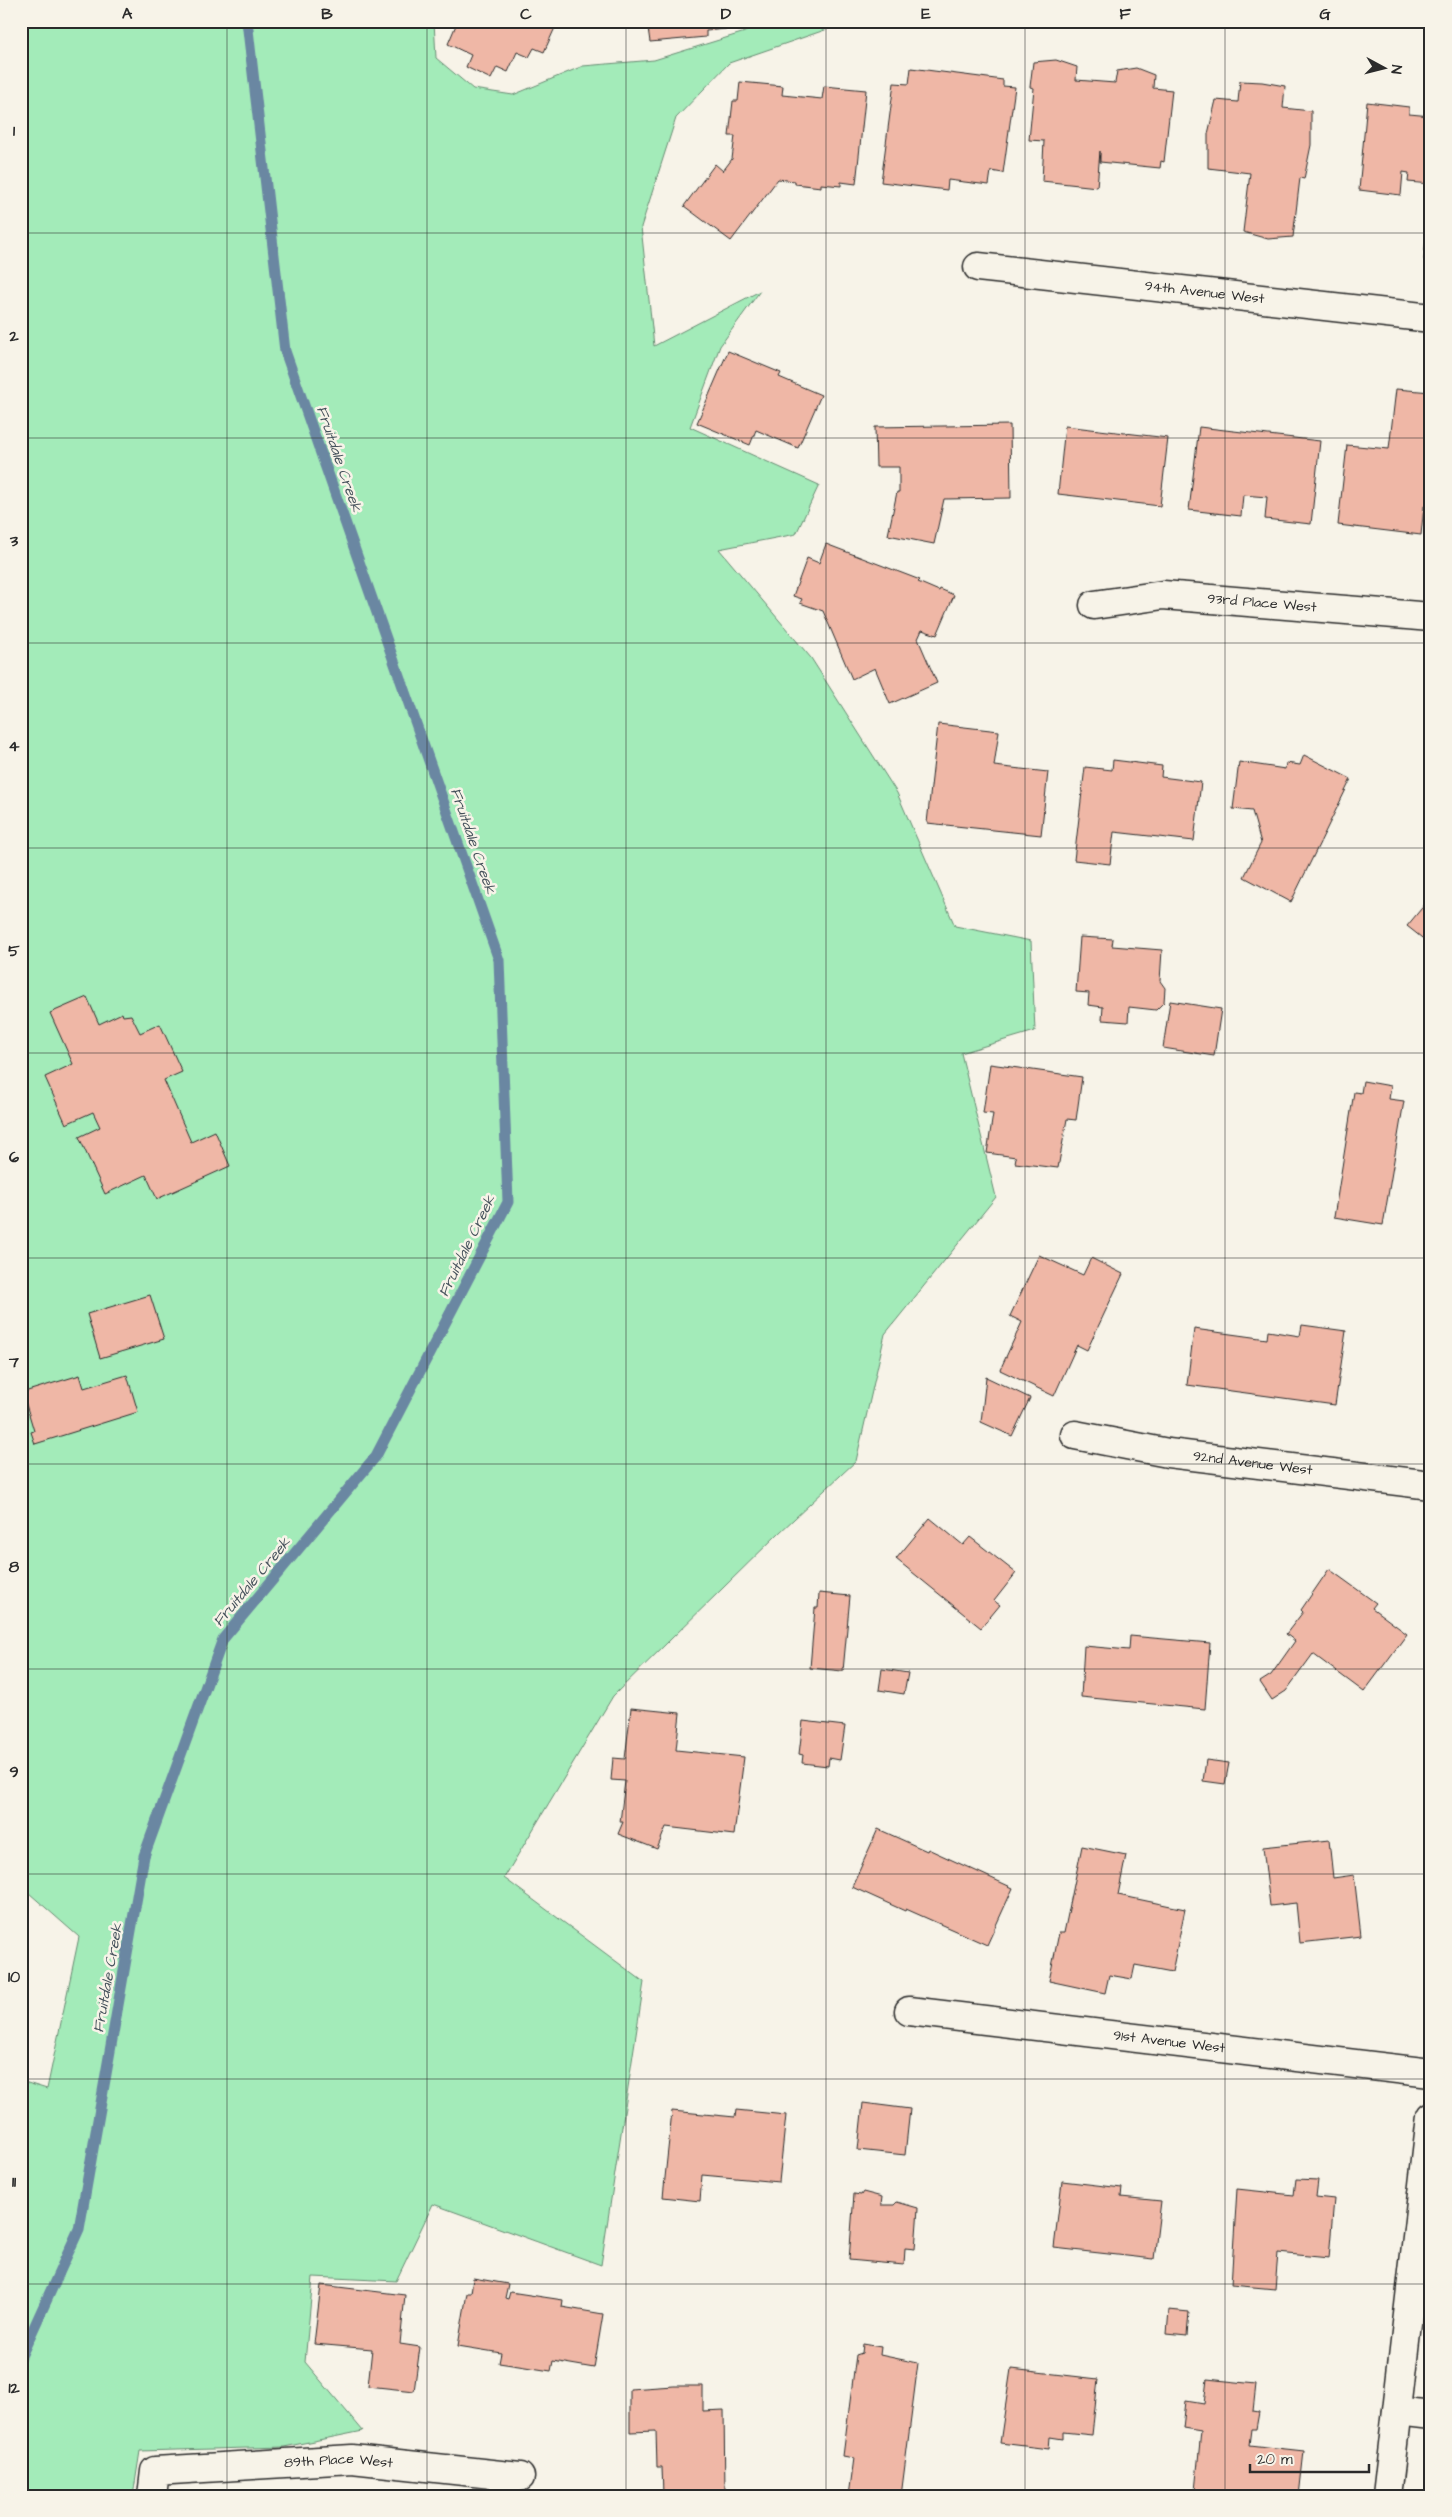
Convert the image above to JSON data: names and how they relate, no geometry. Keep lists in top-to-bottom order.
{
  "streets": {
    "street": [
      "94th Avenue West",
      "93rd Place West",
      "92nd Avenue West",
      "91st Avenue West",
      "89th Place West"
    ]
  },
  "water": ["Fruitdale Creek"],
  "scale_bar": "20 m",
  "north": "right",
  "grid": {
    "columns": [
      "A",
      "B",
      "C",
      "D",
      "E",
      "F",
      "G"
    ],
    "rows": [
      "1",
      "2",
      "3",
      "4",
      "5",
      "6",
      "7",
      "8",
      "9",
      "10",
      "11",
      "12"
    ]
  }
}
